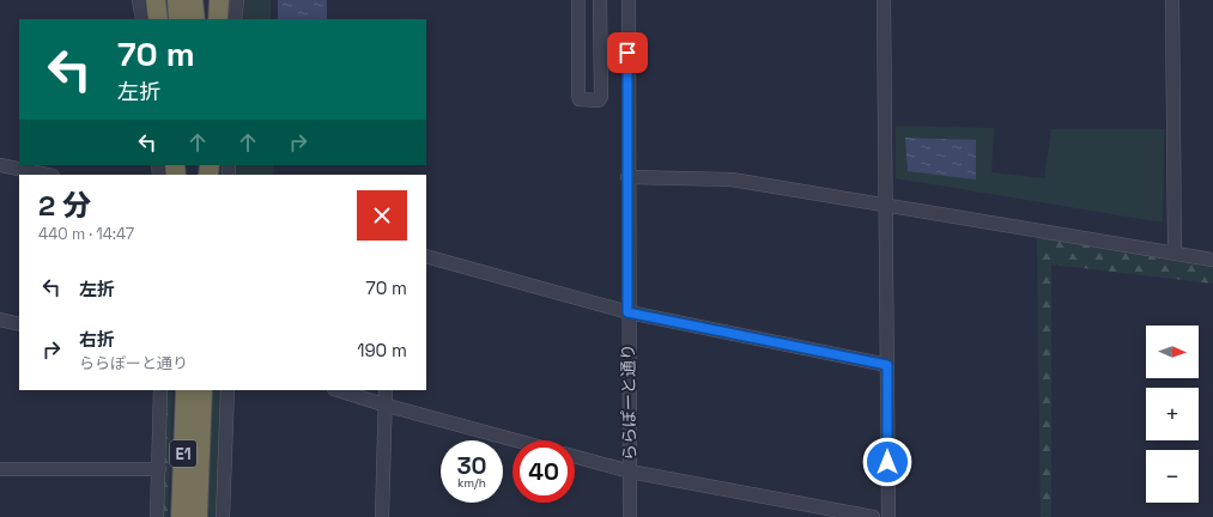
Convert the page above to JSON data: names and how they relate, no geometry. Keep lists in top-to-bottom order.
{
  "streets": {
    "highway": ["E1"],
    "street": ["ららぽーと通り"]
  },
  "north": "right",
  "page": {
    "turn": ["70 m", "左折"],
    "heading": ["2 分", "440 m · 14:47"],
    "list": [
      {
        "name": "左折",
        "value": "70 m"
      },
      {
        "name": "右折",
        "note": "ららぽーと通り",
        "value": "190 m"
      }
    ],
    "map_buttons": ["+", "−"],
    "speed": "30 km/h",
    "limit": "40"
  }
}
